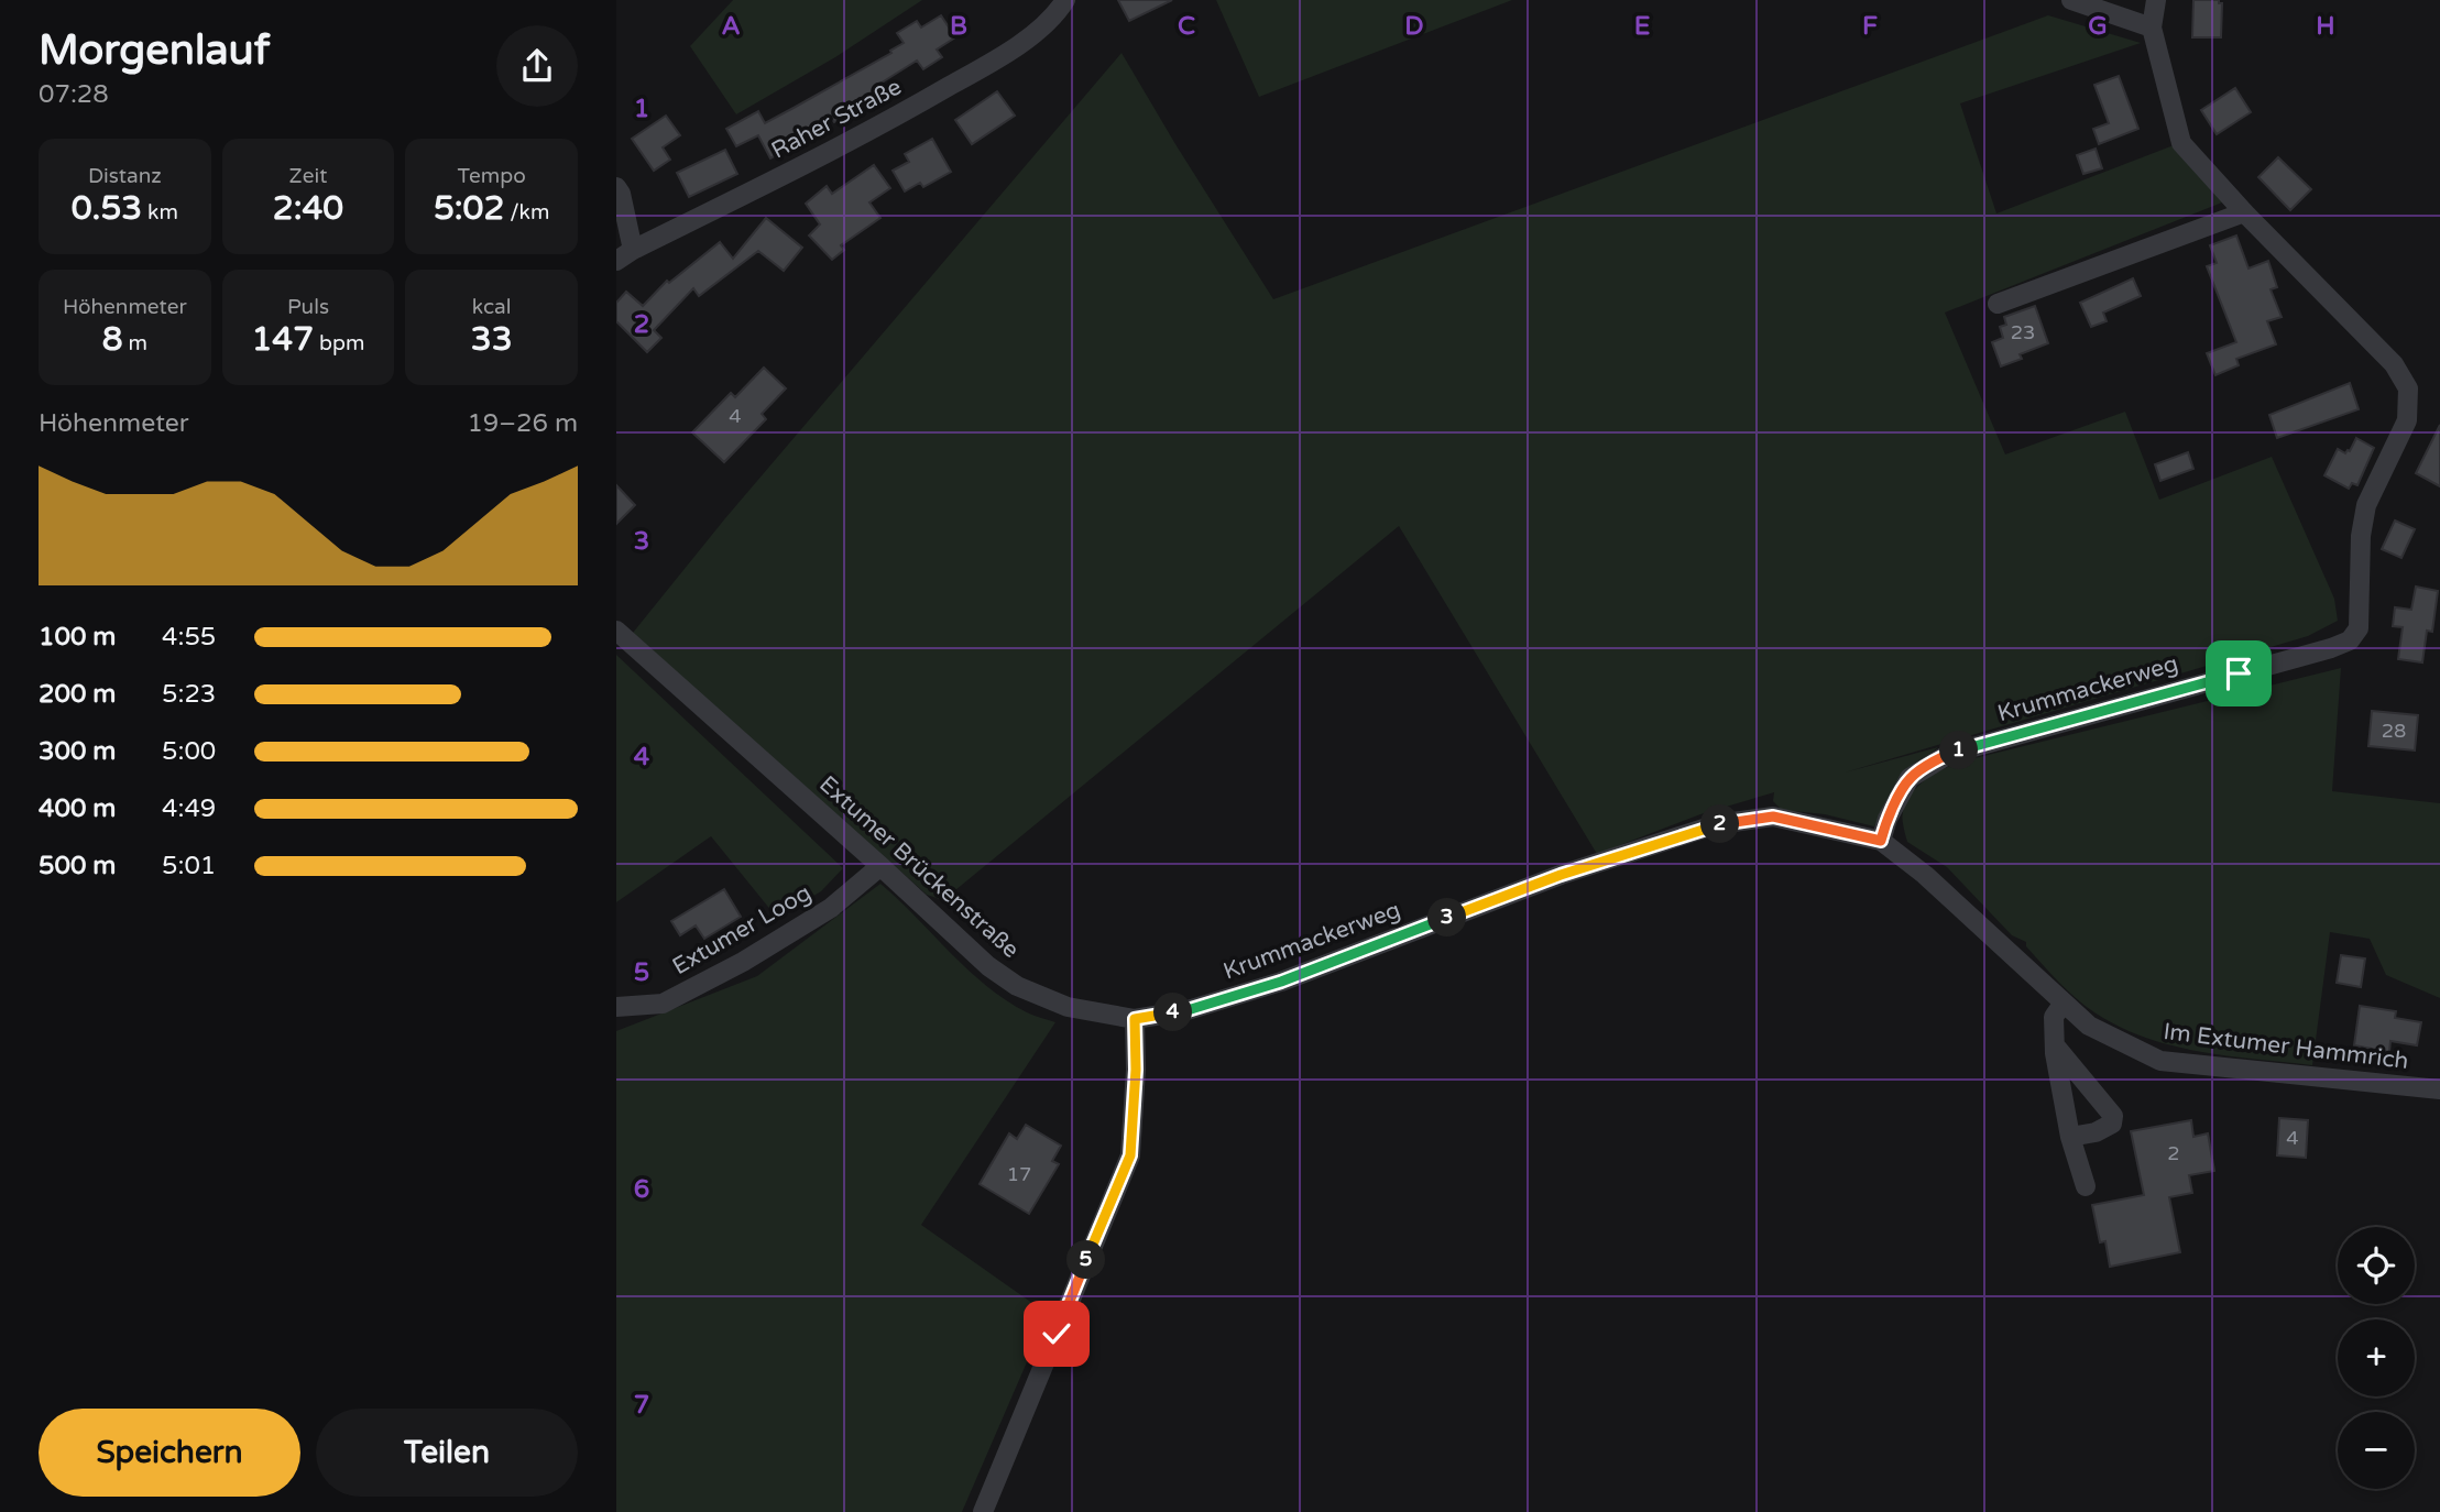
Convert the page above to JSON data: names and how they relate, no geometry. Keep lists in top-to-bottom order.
{
  "streets": {
    "street": [
      "Raher Straße",
      "Krummackerweg",
      "Extumer Brückenstraße",
      "Extumer Loog",
      "Im Extumer Hammrich"
    ]
  },
  "crossings": [
    ["Krummackerweg", "Extumer Brückenstraße"],
    ["Krummackerweg", "Im Extumer Hammrich"],
    ["Extumer Brückenstraße", "Extumer Loog"]
  ],
  "house_numbers": [
    "23",
    "4",
    "28",
    "4",
    "2",
    "17"
  ],
  "page": {
    "heading": ["Morgenlauf", "07:28"],
    "stats": [
      ["Distanz", "0.53 km"],
      ["Zeit", "2:40"],
      ["Tempo", "5:02 /km"],
      ["Höhenmeter", "8 m"],
      ["Puls", "147 bpm"],
      ["kcal", "33"]
    ],
    "chart": ["Höhenmeter", "19–26 m"],
    "list": [
      {
        "name": "100 m",
        "note": "4:55"
      },
      {
        "name": "200 m",
        "note": "5:23"
      },
      {
        "name": "300 m",
        "note": "5:00"
      },
      {
        "name": "400 m",
        "note": "4:49"
      },
      {
        "name": "500 m",
        "note": "5:01"
      }
    ],
    "pins": [
      "1",
      "2",
      "3",
      "4",
      "5"
    ],
    "map_buttons": ["+", "−"],
    "buttons": ["Speichern", "Teilen"]
  },
  "grid": {
    "columns": [
      "A",
      "B",
      "C",
      "D",
      "E",
      "F",
      "G",
      "H"
    ],
    "rows": [
      "1",
      "2",
      "3",
      "4",
      "5",
      "6",
      "7"
    ]
  }
}
